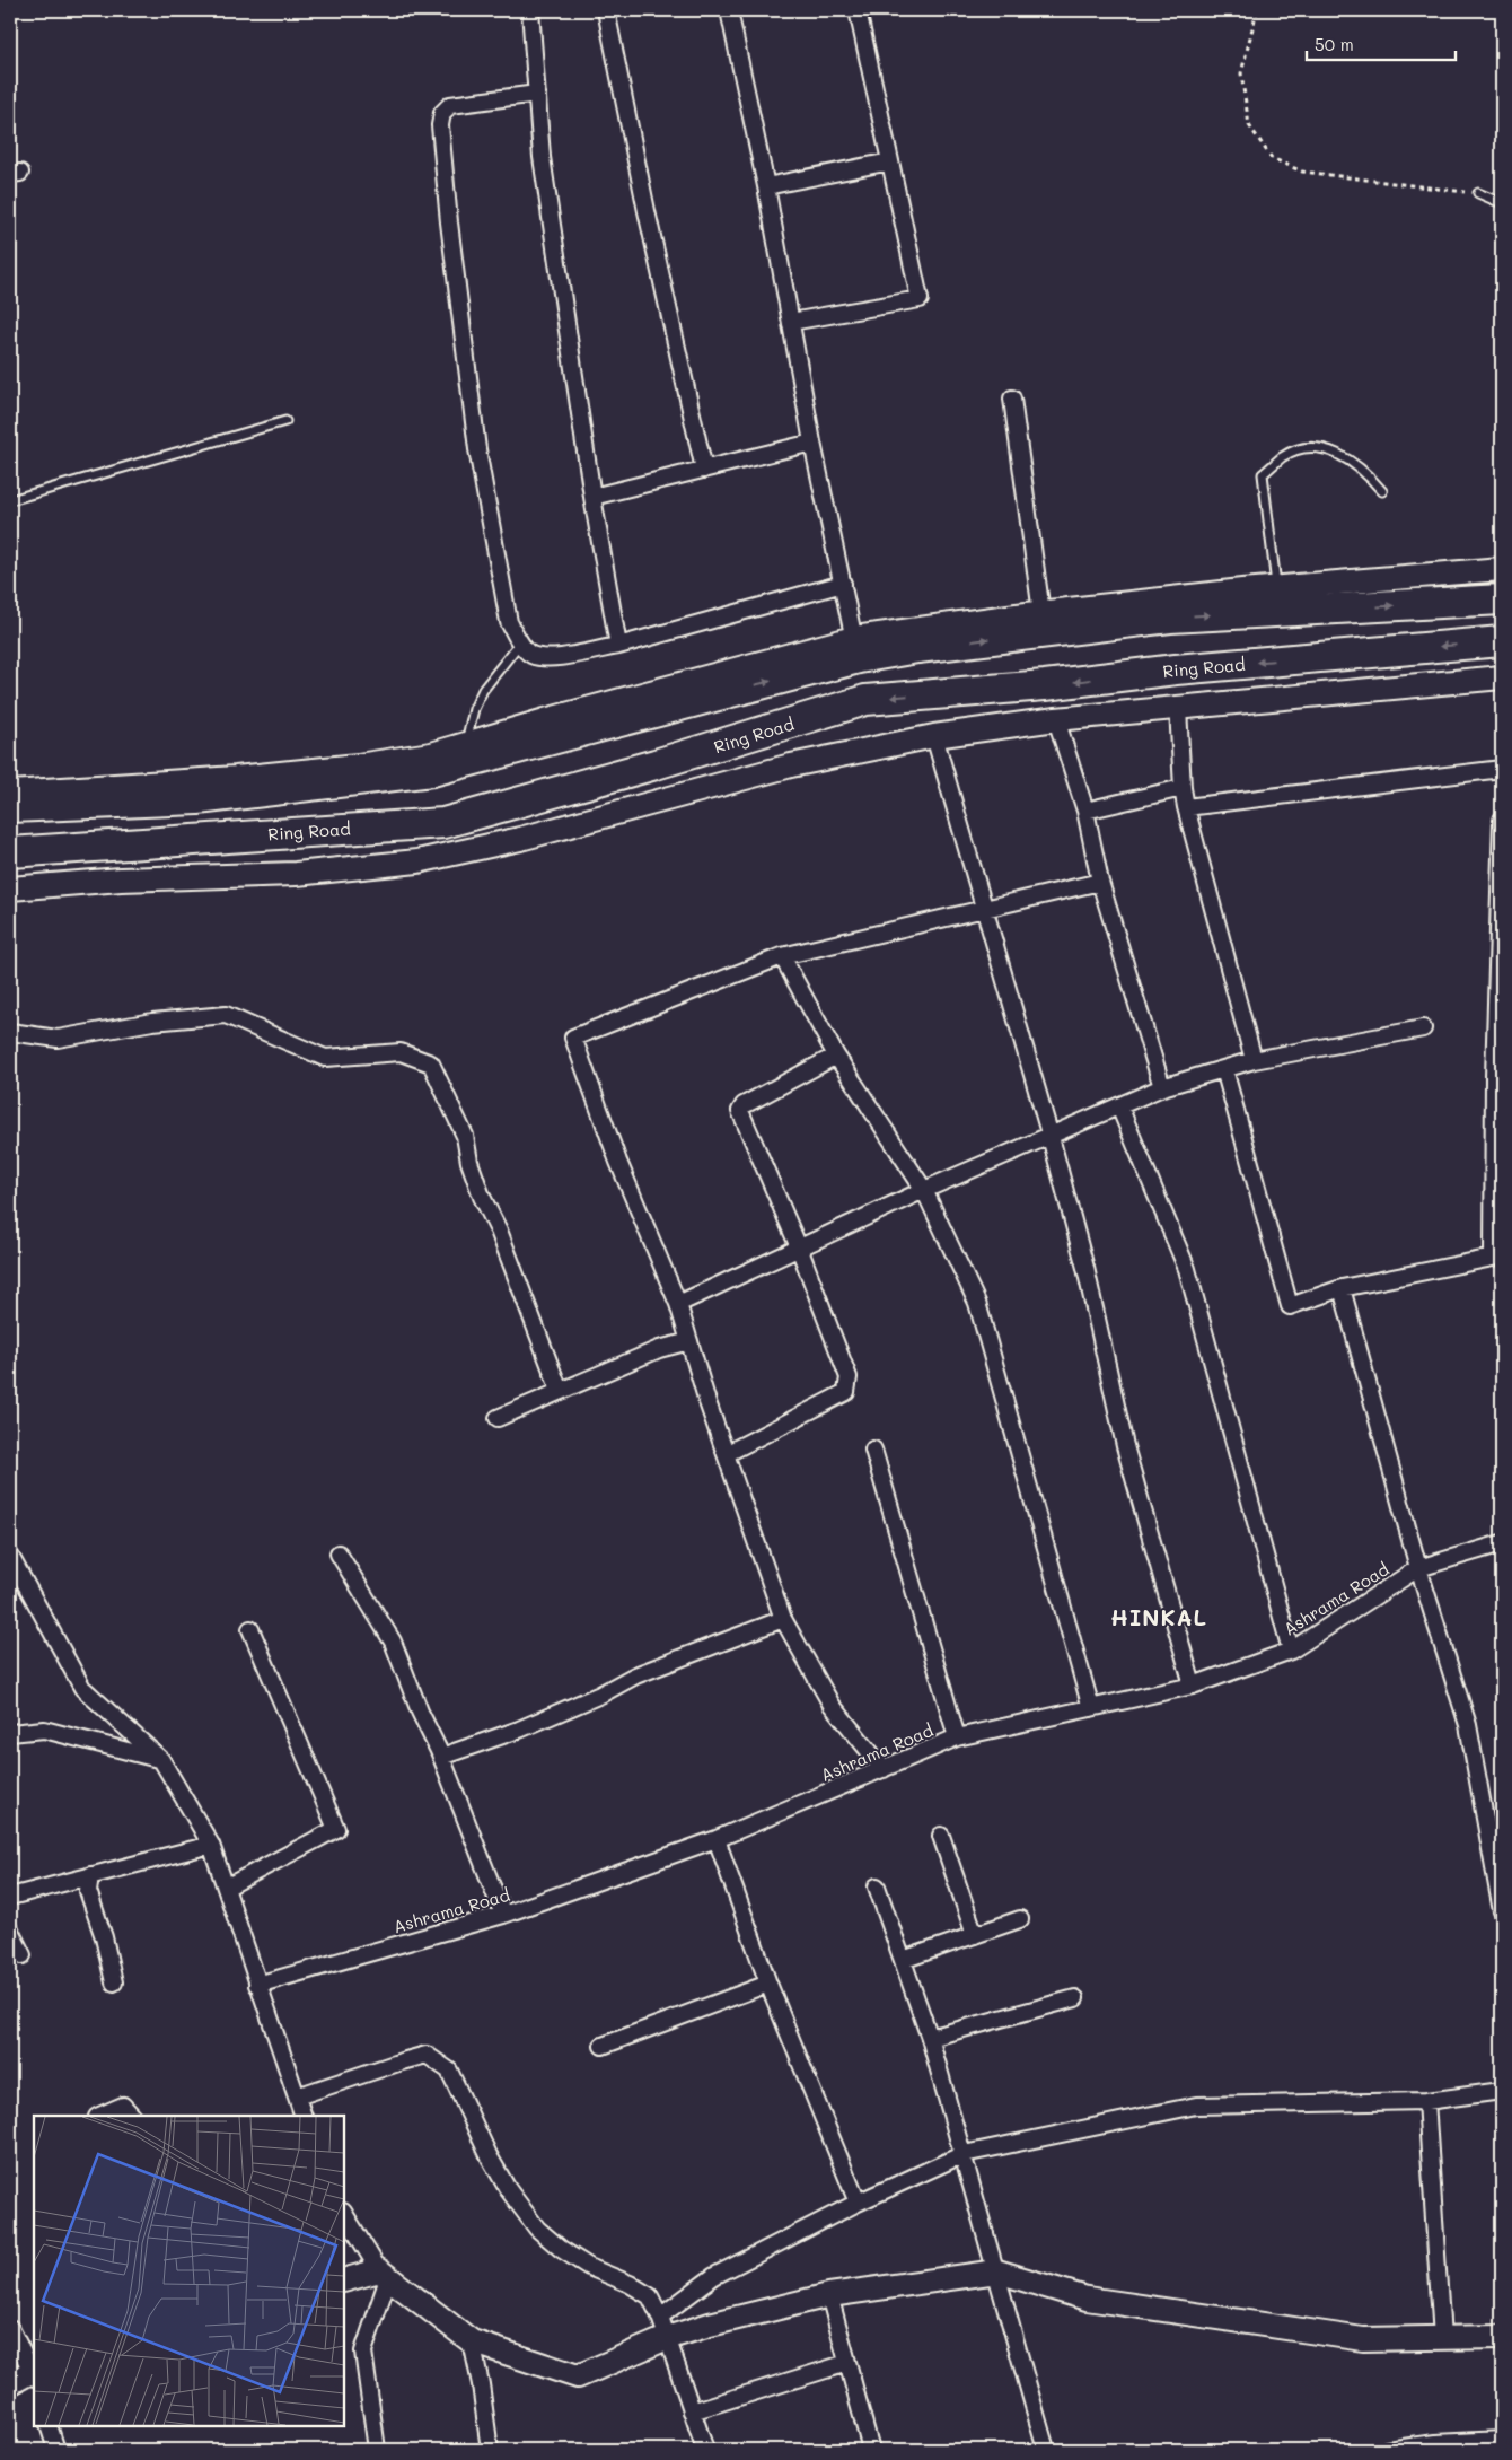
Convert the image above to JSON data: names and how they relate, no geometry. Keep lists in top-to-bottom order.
{
  "streets": {
    "highway": ["Ring Road"],
    "street": ["Ashrama Road"]
  },
  "districts": ["HINKAL"],
  "scale_bar": "50 m"
}
